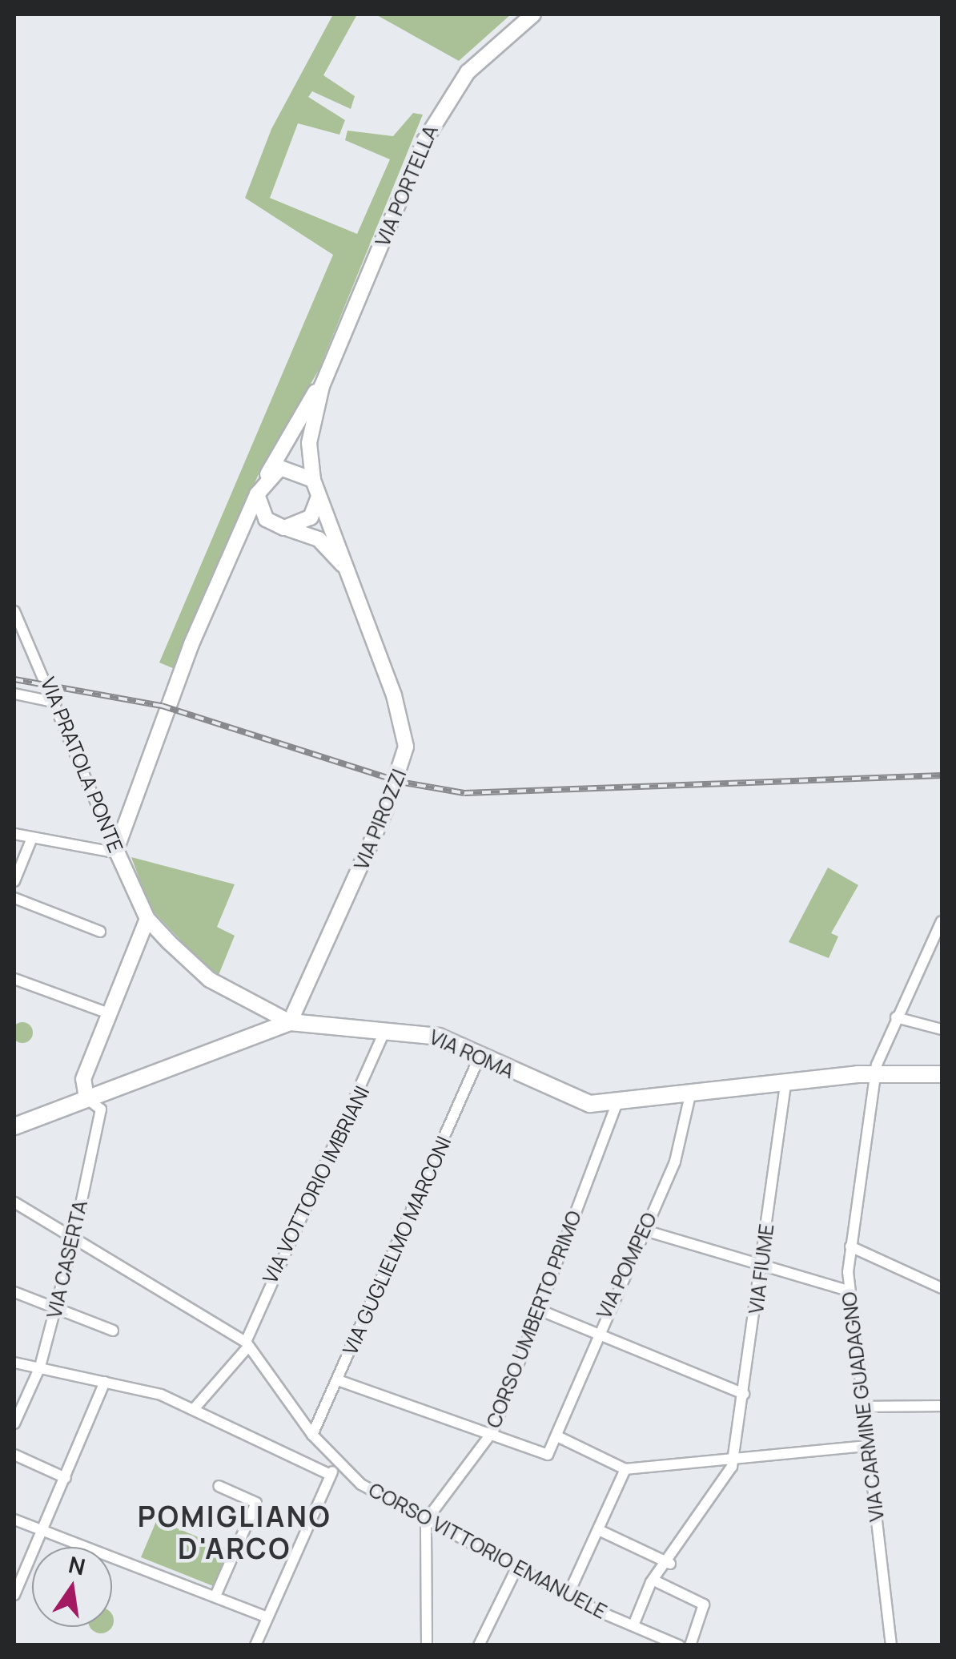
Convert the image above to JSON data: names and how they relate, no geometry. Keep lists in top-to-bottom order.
{
  "streets": {
    "main road": [
      "VIA PORTELLA",
      "VIA PRATOLA PONTE",
      "VIA PIROZZI",
      "VIA ROMA"
    ],
    "street": [
      "VIA VOTTORIO IMBRIANI",
      "VIA GUGLIELMO MARCONI",
      "VIA CASERTA",
      "VIA POMPEO",
      "VIA FIUME",
      "CORSO UMBERTO PRIMO",
      "VIA CARMINE GUADAGNO",
      "CORSO VITTORIO EMANUELE"
    ]
  },
  "crossings": [
    ["VIA PORTELLA", "VIA PRATOLA PONTE"],
    ["VIA PORTELLA", "VIA PIROZZI"],
    ["VIA PRATOLA PONTE", "VIA PIROZZI"],
    ["VIA PRATOLA PONTE", "VIA ROMA"],
    ["VIA PIROZZI", "VIA ROMA"],
    ["VIA ROMA", "VIA VOTTORIO IMBRIANI"],
    ["VIA ROMA", "VIA GUGLIELMO MARCONI"],
    ["VIA ROMA", "VIA CASERTA"],
    ["VIA ROMA", "VIA POMPEO"],
    ["VIA ROMA", "VIA FIUME"],
    ["VIA ROMA", "CORSO UMBERTO PRIMO"],
    ["VIA ROMA", "VIA CARMINE GUADAGNO"],
    ["VIA VOTTORIO IMBRIANI", "CORSO VITTORIO EMANUELE"],
    ["VIA GUGLIELMO MARCONI", "CORSO VITTORIO EMANUELE"],
    ["VIA CASERTA", "CORSO VITTORIO EMANUELE"],
    ["CORSO UMBERTO PRIMO", "CORSO VITTORIO EMANUELE"]
  ],
  "districts": ["POMIGLIANO D'ARCO"],
  "north": "top"
}
